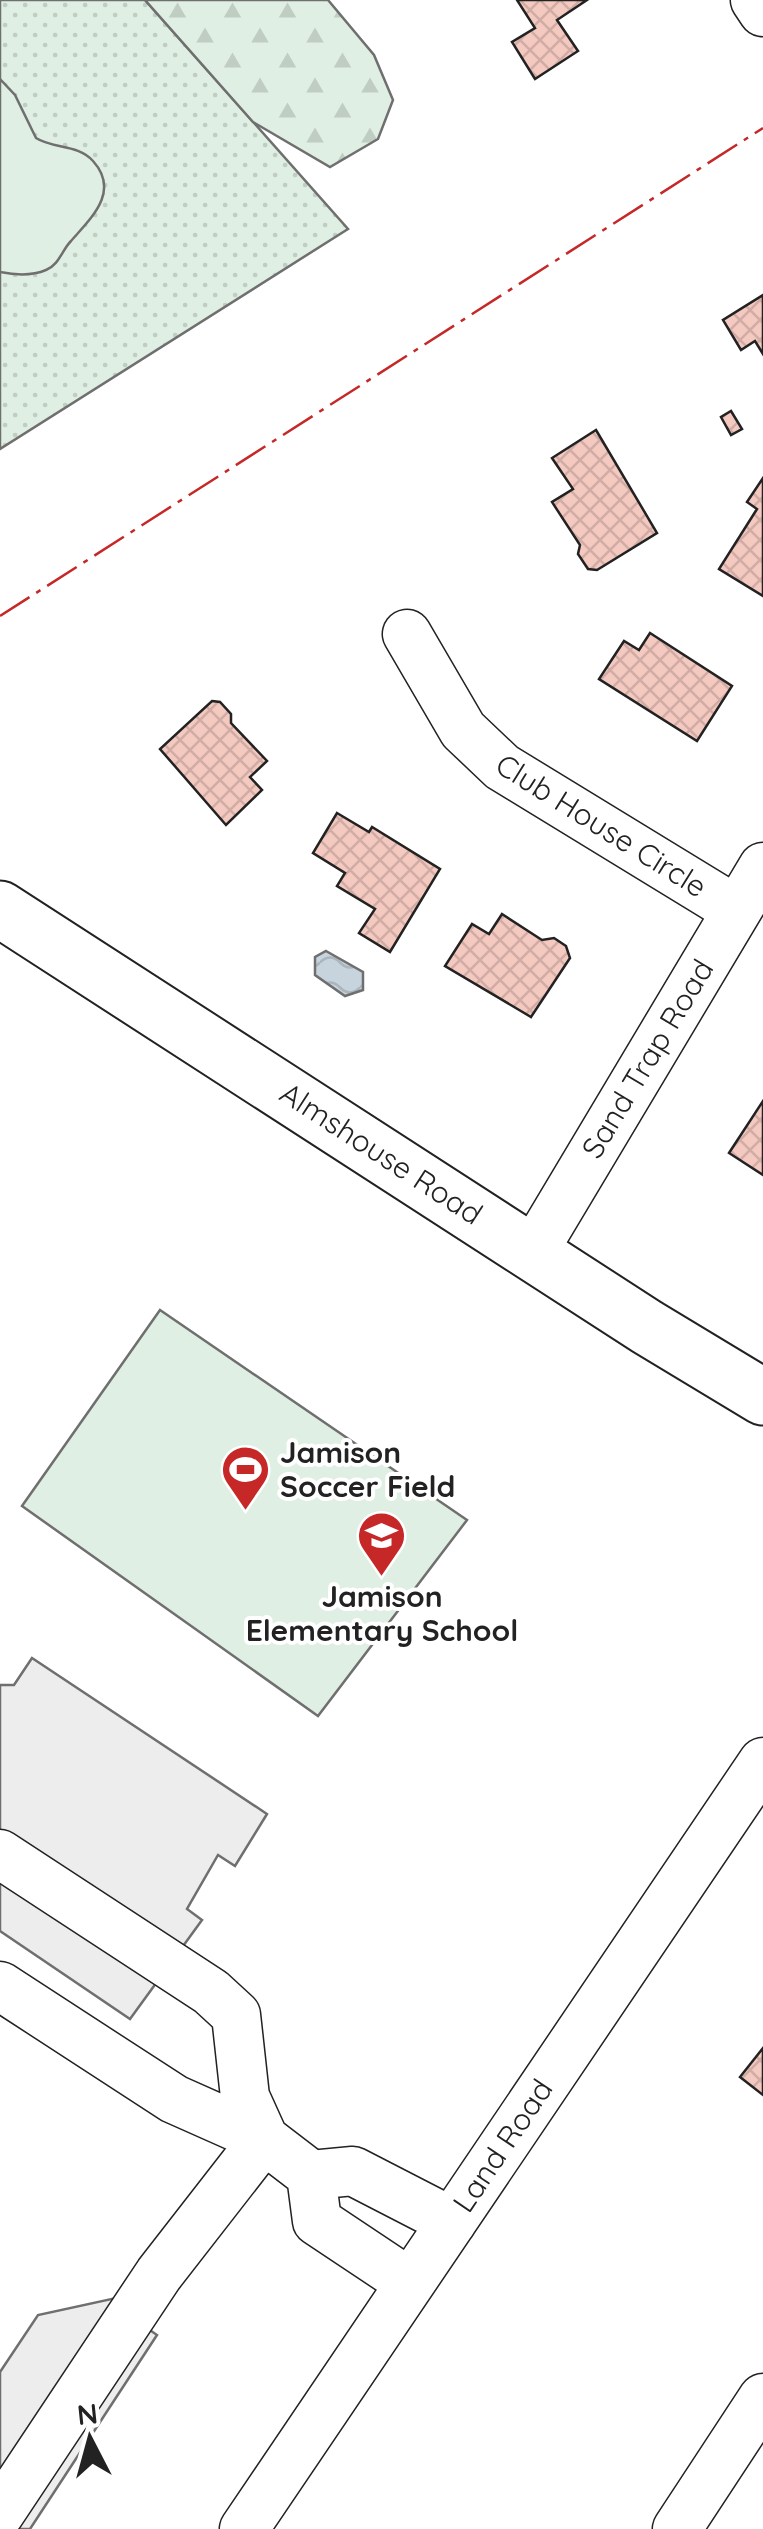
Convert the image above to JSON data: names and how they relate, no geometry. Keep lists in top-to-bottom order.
{
  "streets": {
    "main road": ["Almshouse Road"],
    "street": ["Club House Circle", "Sand Trap Road", "Land Road"]
  },
  "crossings": [
    ["Club House Circle", "Sand Trap Road"],
    ["Sand Trap Road", "Almshouse Road"]
  ],
  "places": {
    "sports": ["Jamison Soccer Field"],
    "school or university": ["Jamison Elementary School"]
  },
  "north": "top"
}
